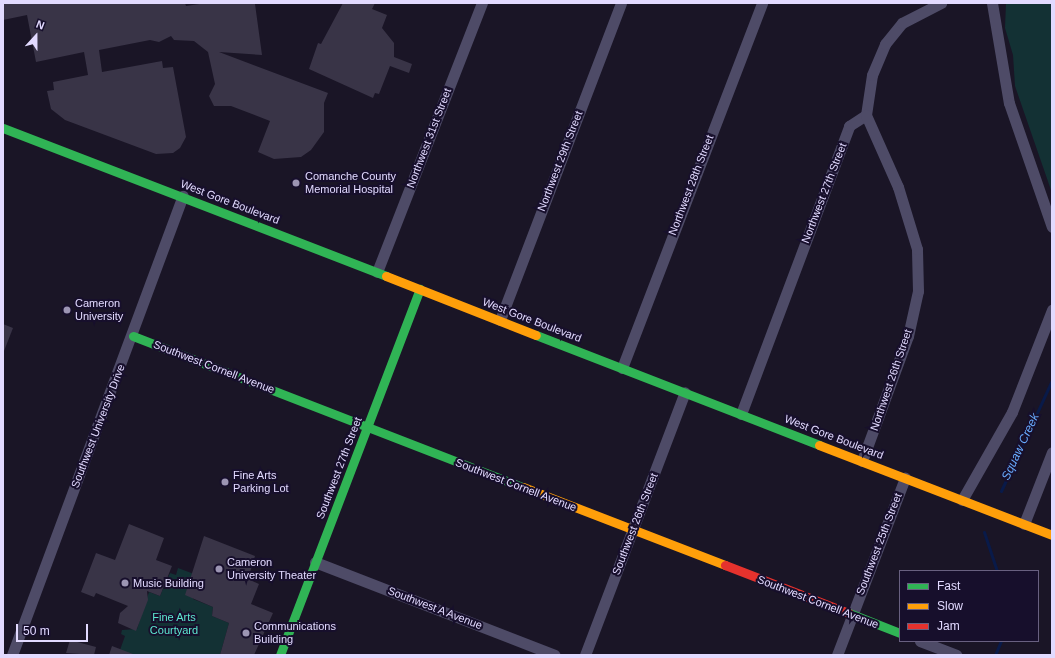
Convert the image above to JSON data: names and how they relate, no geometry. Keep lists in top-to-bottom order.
{
  "streets": {
    "street": [
      "Northwest 31st Street",
      "Northwest 29th Street",
      "Northwest 28th Street",
      "Northwest 27th Street",
      "West Gore Boulevard",
      "Southwest Cornell Avenue",
      "Northwest 26th Street",
      "Southwest University Drive",
      "Southwest 27th Street",
      "Southwest 26th Street",
      "Southwest 25th Street",
      "Southwest A Avenue"
    ]
  },
  "crossings": [
    ["Northwest 31st Street", "West Gore Boulevard"],
    ["Northwest 29th Street", "West Gore Boulevard"],
    ["Northwest 28th Street", "West Gore Boulevard"],
    ["Northwest 27th Street", "West Gore Boulevard"],
    ["Northwest 27th Street", "Northwest 26th Street"],
    ["West Gore Boulevard", "Northwest 26th Street"],
    ["West Gore Boulevard", "Southwest University Drive"],
    ["West Gore Boulevard", "Southwest 27th Street"],
    ["West Gore Boulevard", "Southwest 26th Street"],
    ["West Gore Boulevard", "Southwest 25th Street"],
    ["Southwest Cornell Avenue", "Southwest University Drive"],
    ["Southwest Cornell Avenue", "Southwest 27th Street"],
    ["Southwest Cornell Avenue", "Southwest 26th Street"],
    ["Southwest Cornell Avenue", "Southwest 25th Street"],
    ["Southwest 27th Street", "Southwest A Avenue"]
  ],
  "water": ["Squaw Creek"],
  "parks": ["Fine Arts Courtyard"],
  "places": [
    "Comanche County Memorial Hospital",
    "Cameron University",
    "Fine Arts Parking Lot",
    "Cameron University Theater",
    "Music Building",
    "Communications Building"
  ],
  "legend": ["Fast", "Slow", "Jam"],
  "scale_bar": "50 m",
  "north": "top"
}
